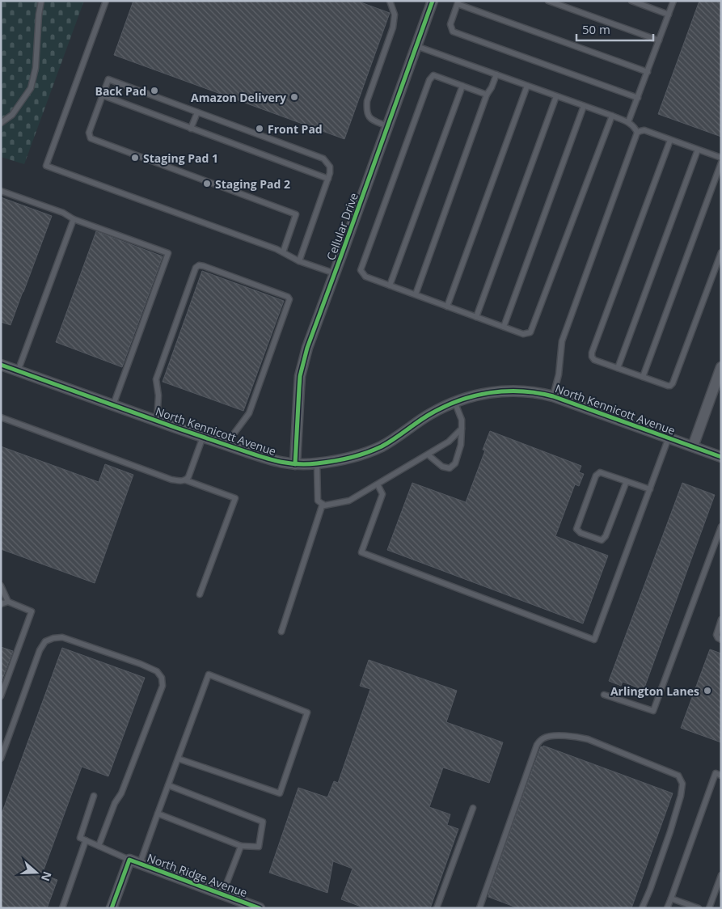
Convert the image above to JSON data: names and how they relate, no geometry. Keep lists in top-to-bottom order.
{
  "streets": {
    "street": ["Cellular Drive", "North Kennicott Avenue", "North Ridge Avenue"]
  },
  "crossings": [
    ["Cellular Drive", "North Kennicott Avenue"]
  ],
  "places": [
    "Back Pad",
    "Amazon Delivery",
    "Front Pad",
    "Staging Pad 1",
    "Staging Pad 2",
    "Arlington Lanes"
  ],
  "scale_bar": "50 m",
  "north": "right"
}
